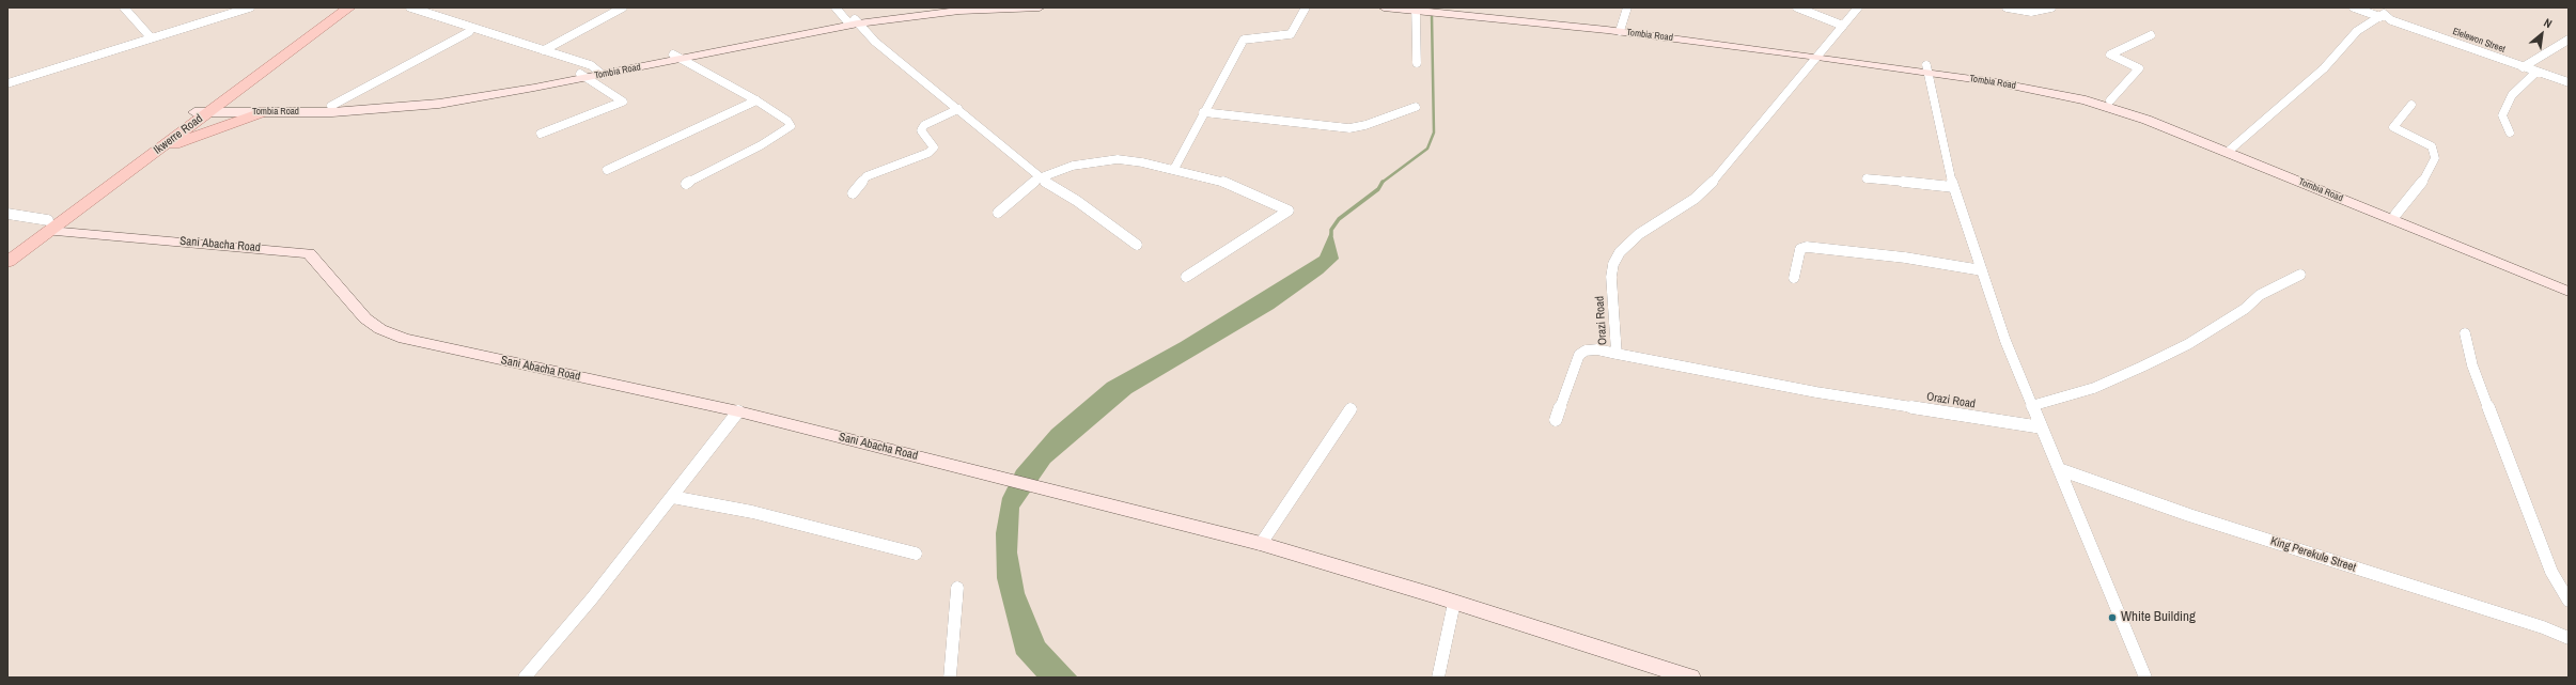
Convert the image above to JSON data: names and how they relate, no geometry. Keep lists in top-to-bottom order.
{
  "streets": {
    "main road": ["Tombia Road", "Ikwerre Road", "Sani Abacha Road"],
    "street": ["Elelewon Street", "Orazi Road", "King Perekule Street"]
  },
  "crossings": [
    ["Tombia Road", "Ikwerre Road"],
    ["Tombia Road", "Orazi Road"],
    ["Ikwerre Road", "Sani Abacha Road"]
  ],
  "places": ["White Building"],
  "north": "top right"
}
